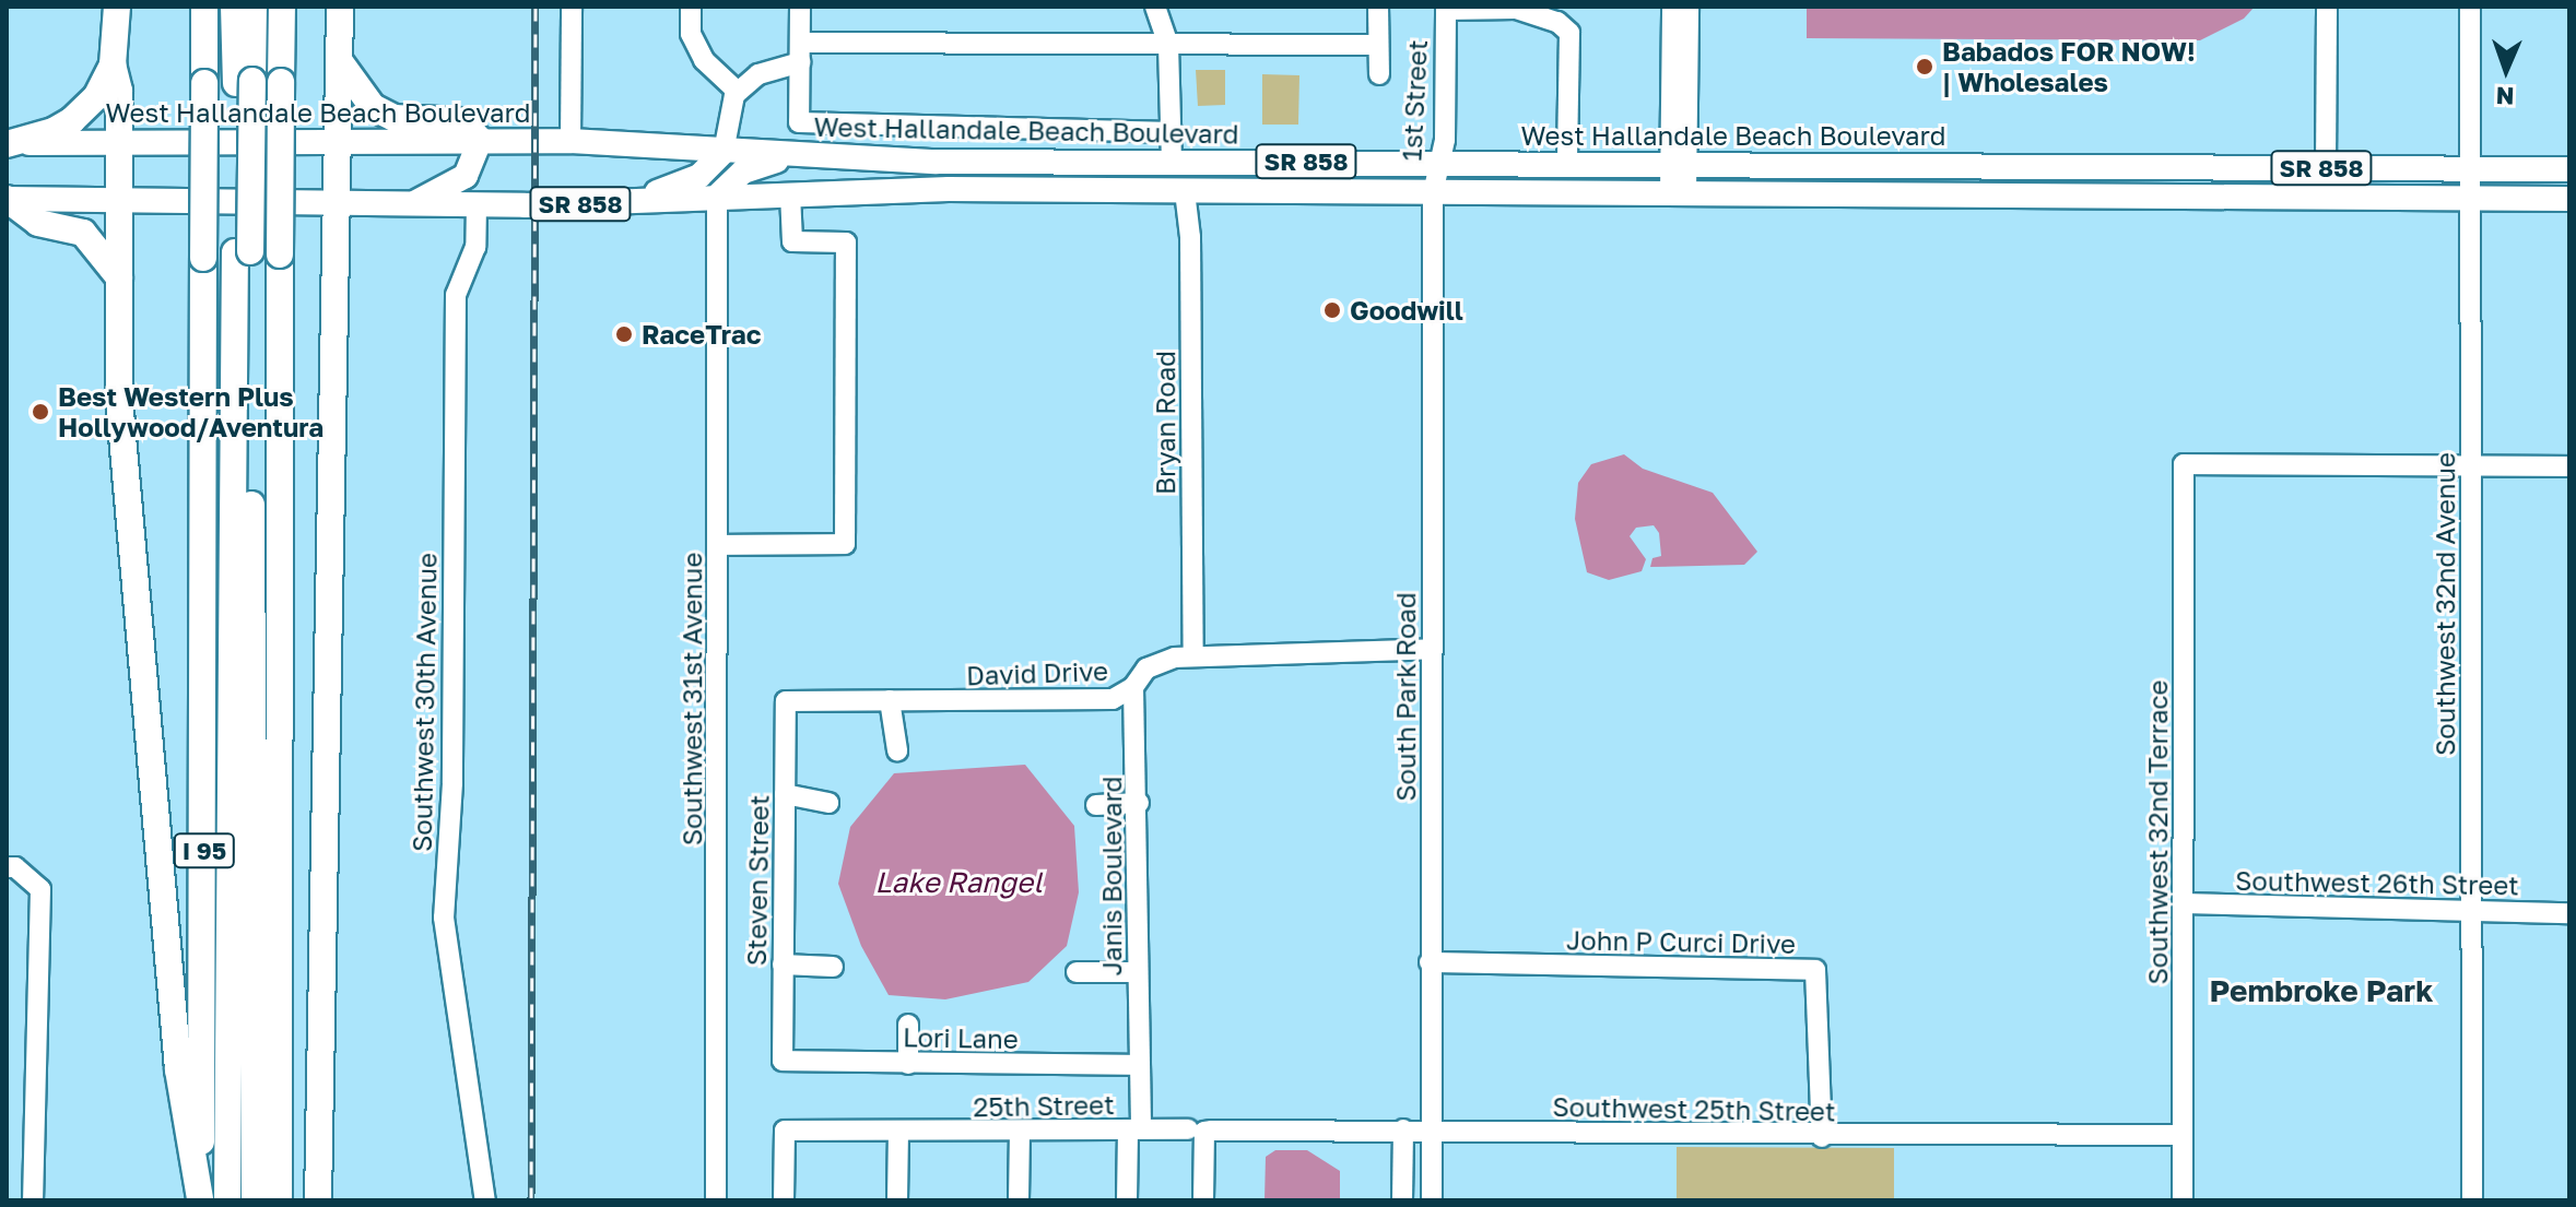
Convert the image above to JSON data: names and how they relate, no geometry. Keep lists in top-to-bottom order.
{
  "streets": {
    "highway": ["I 95"],
    "main road": ["West Hallandale Beach Boulevard", "SR 858"],
    "street": [
      "1st Street",
      "Bryan Road",
      "Southwest 32nd Avenue",
      "David Drive",
      "South Park Road",
      "Southwest 31st Avenue",
      "Southwest 30th Avenue",
      "Southwest 32nd Terrace",
      "Janis Boulevard",
      "Steven Street",
      "Southwest 26th Street",
      "John P Curci Drive",
      "Lori Lane",
      "25th Street",
      "Southwest 25th Street"
    ]
  },
  "crossings": [
    ["1st Street", "West Hallandale Beach Boulevard"],
    ["1st Street", "SR 858"],
    ["1st Street", "South Park Road"],
    ["West Hallandale Beach Boulevard", "Southwest 32nd Avenue"],
    ["SR 858", "Bryan Road"],
    ["SR 858", "Southwest 32nd Avenue"],
    ["SR 858", "South Park Road"],
    ["SR 858", "Southwest 31st Avenue"],
    ["SR 858", "Southwest 30th Avenue"],
    ["Bryan Road", "David Drive"],
    ["Southwest 32nd Avenue", "Southwest 32nd Terrace"],
    ["Southwest 32nd Avenue", "Southwest 26th Street"],
    ["David Drive", "South Park Road"],
    ["David Drive", "Janis Boulevard"],
    ["David Drive", "Steven Street"],
    ["South Park Road", "John P Curci Drive"],
    ["South Park Road", "Southwest 25th Street"],
    ["Southwest 32nd Terrace", "Southwest 26th Street"],
    ["Southwest 32nd Terrace", "Southwest 25th Street"],
    ["Janis Boulevard", "Lori Lane"],
    ["Janis Boulevard", "25th Street"],
    ["Steven Street", "Lori Lane"],
    ["John P Curci Drive", "Southwest 25th Street"],
    ["25th Street", "Southwest 25th Street"]
  ],
  "districts": ["Pembroke Park"],
  "water": ["Lake Rangel"],
  "places": [
    "Babados FOR NOW! | Wholesales",
    "Goodwill",
    "RaceTrac",
    "Best Western Plus Hollywood/Aventura"
  ],
  "north": "bottom"
}
